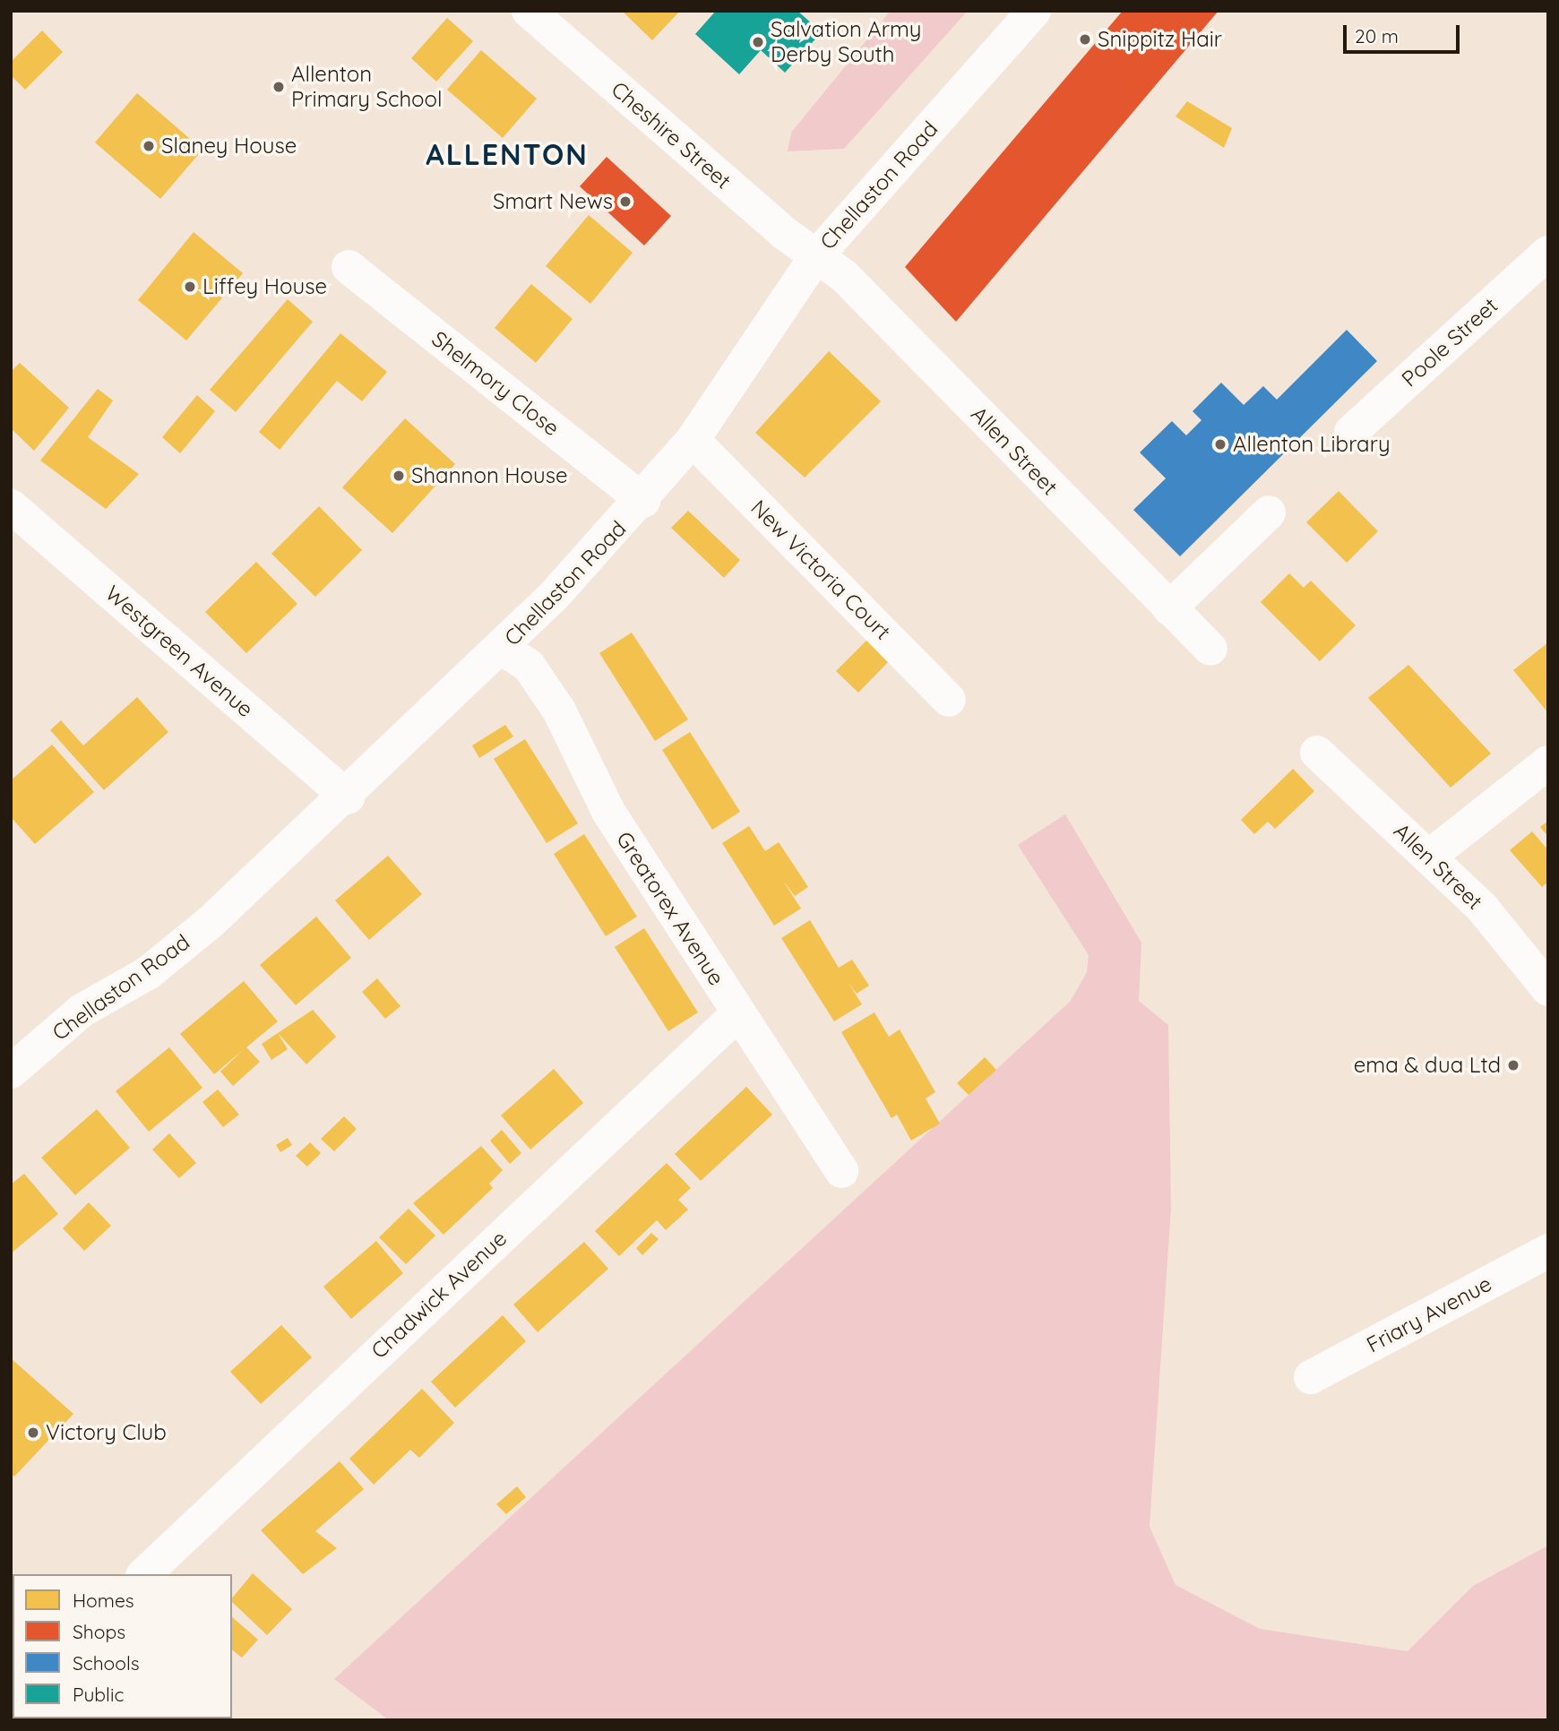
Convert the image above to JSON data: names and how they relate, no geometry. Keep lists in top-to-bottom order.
{
  "streets": {
    "street": [
      "Cheshire Street",
      "Chellaston Road",
      "Poole Street",
      "Shelmory Close",
      "Allen Street",
      "New Victoria Court",
      "Westgreen Avenue",
      "Greatorex Avenue",
      "Chadwick Avenue",
      "Friary Avenue"
    ]
  },
  "crossings": [
    ["Cheshire Street", "Chellaston Road"],
    ["Cheshire Street", "Allen Street"],
    ["Chellaston Road", "Shelmory Close"],
    ["Chellaston Road", "Allen Street"],
    ["Chellaston Road", "New Victoria Court"],
    ["Chellaston Road", "Westgreen Avenue"],
    ["Chellaston Road", "Greatorex Avenue"],
    ["Greatorex Avenue", "Chadwick Avenue"]
  ],
  "districts": ["ALLENTON"],
  "places": [
    "Snippitz Hair",
    "Salvation Army Derby South",
    "Allenton Primary School",
    "Slaney House",
    "Smart News",
    "Liffey House",
    "Allenton Library",
    "Shannon House",
    "ema & dua Ltd",
    "Victory Club"
  ],
  "legend": [
    "Homes",
    "Shops",
    "Schools",
    "Public"
  ],
  "scale_bar": "20 m"
}
